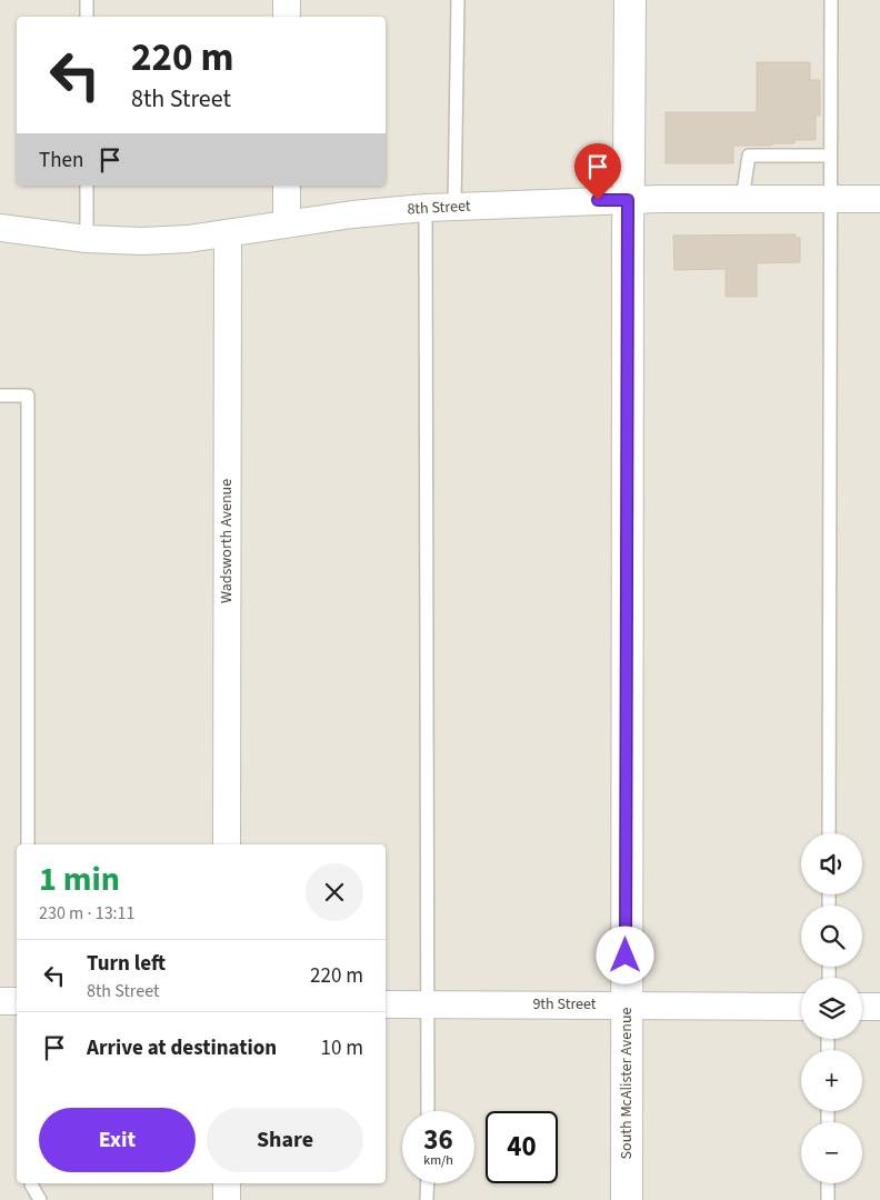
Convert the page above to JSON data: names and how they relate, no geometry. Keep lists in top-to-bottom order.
{
  "streets": {
    "street": [
      "8th Street",
      "Wadsworth Avenue",
      "9th Street",
      "South McAlister Avenue"
    ]
  },
  "crossings": [
    ["8th Street", "Wadsworth Avenue"],
    ["8th Street", "South McAlister Avenue"],
    ["9th Street", "South McAlister Avenue"]
  ],
  "page": {
    "turn": ["220 m", "8th Street"],
    "then": "Then",
    "map_buttons": ["+", "−"],
    "heading": ["1 min", "230 m · 13:11"],
    "list": [
      {
        "name": "Turn left",
        "note": "8th Street",
        "value": "220 m"
      },
      {
        "name": "Arrive at destination",
        "value": "10 m"
      }
    ],
    "buttons": ["Exit", "Share"],
    "speed": "36 km/h",
    "limit": "40"
  }
}
